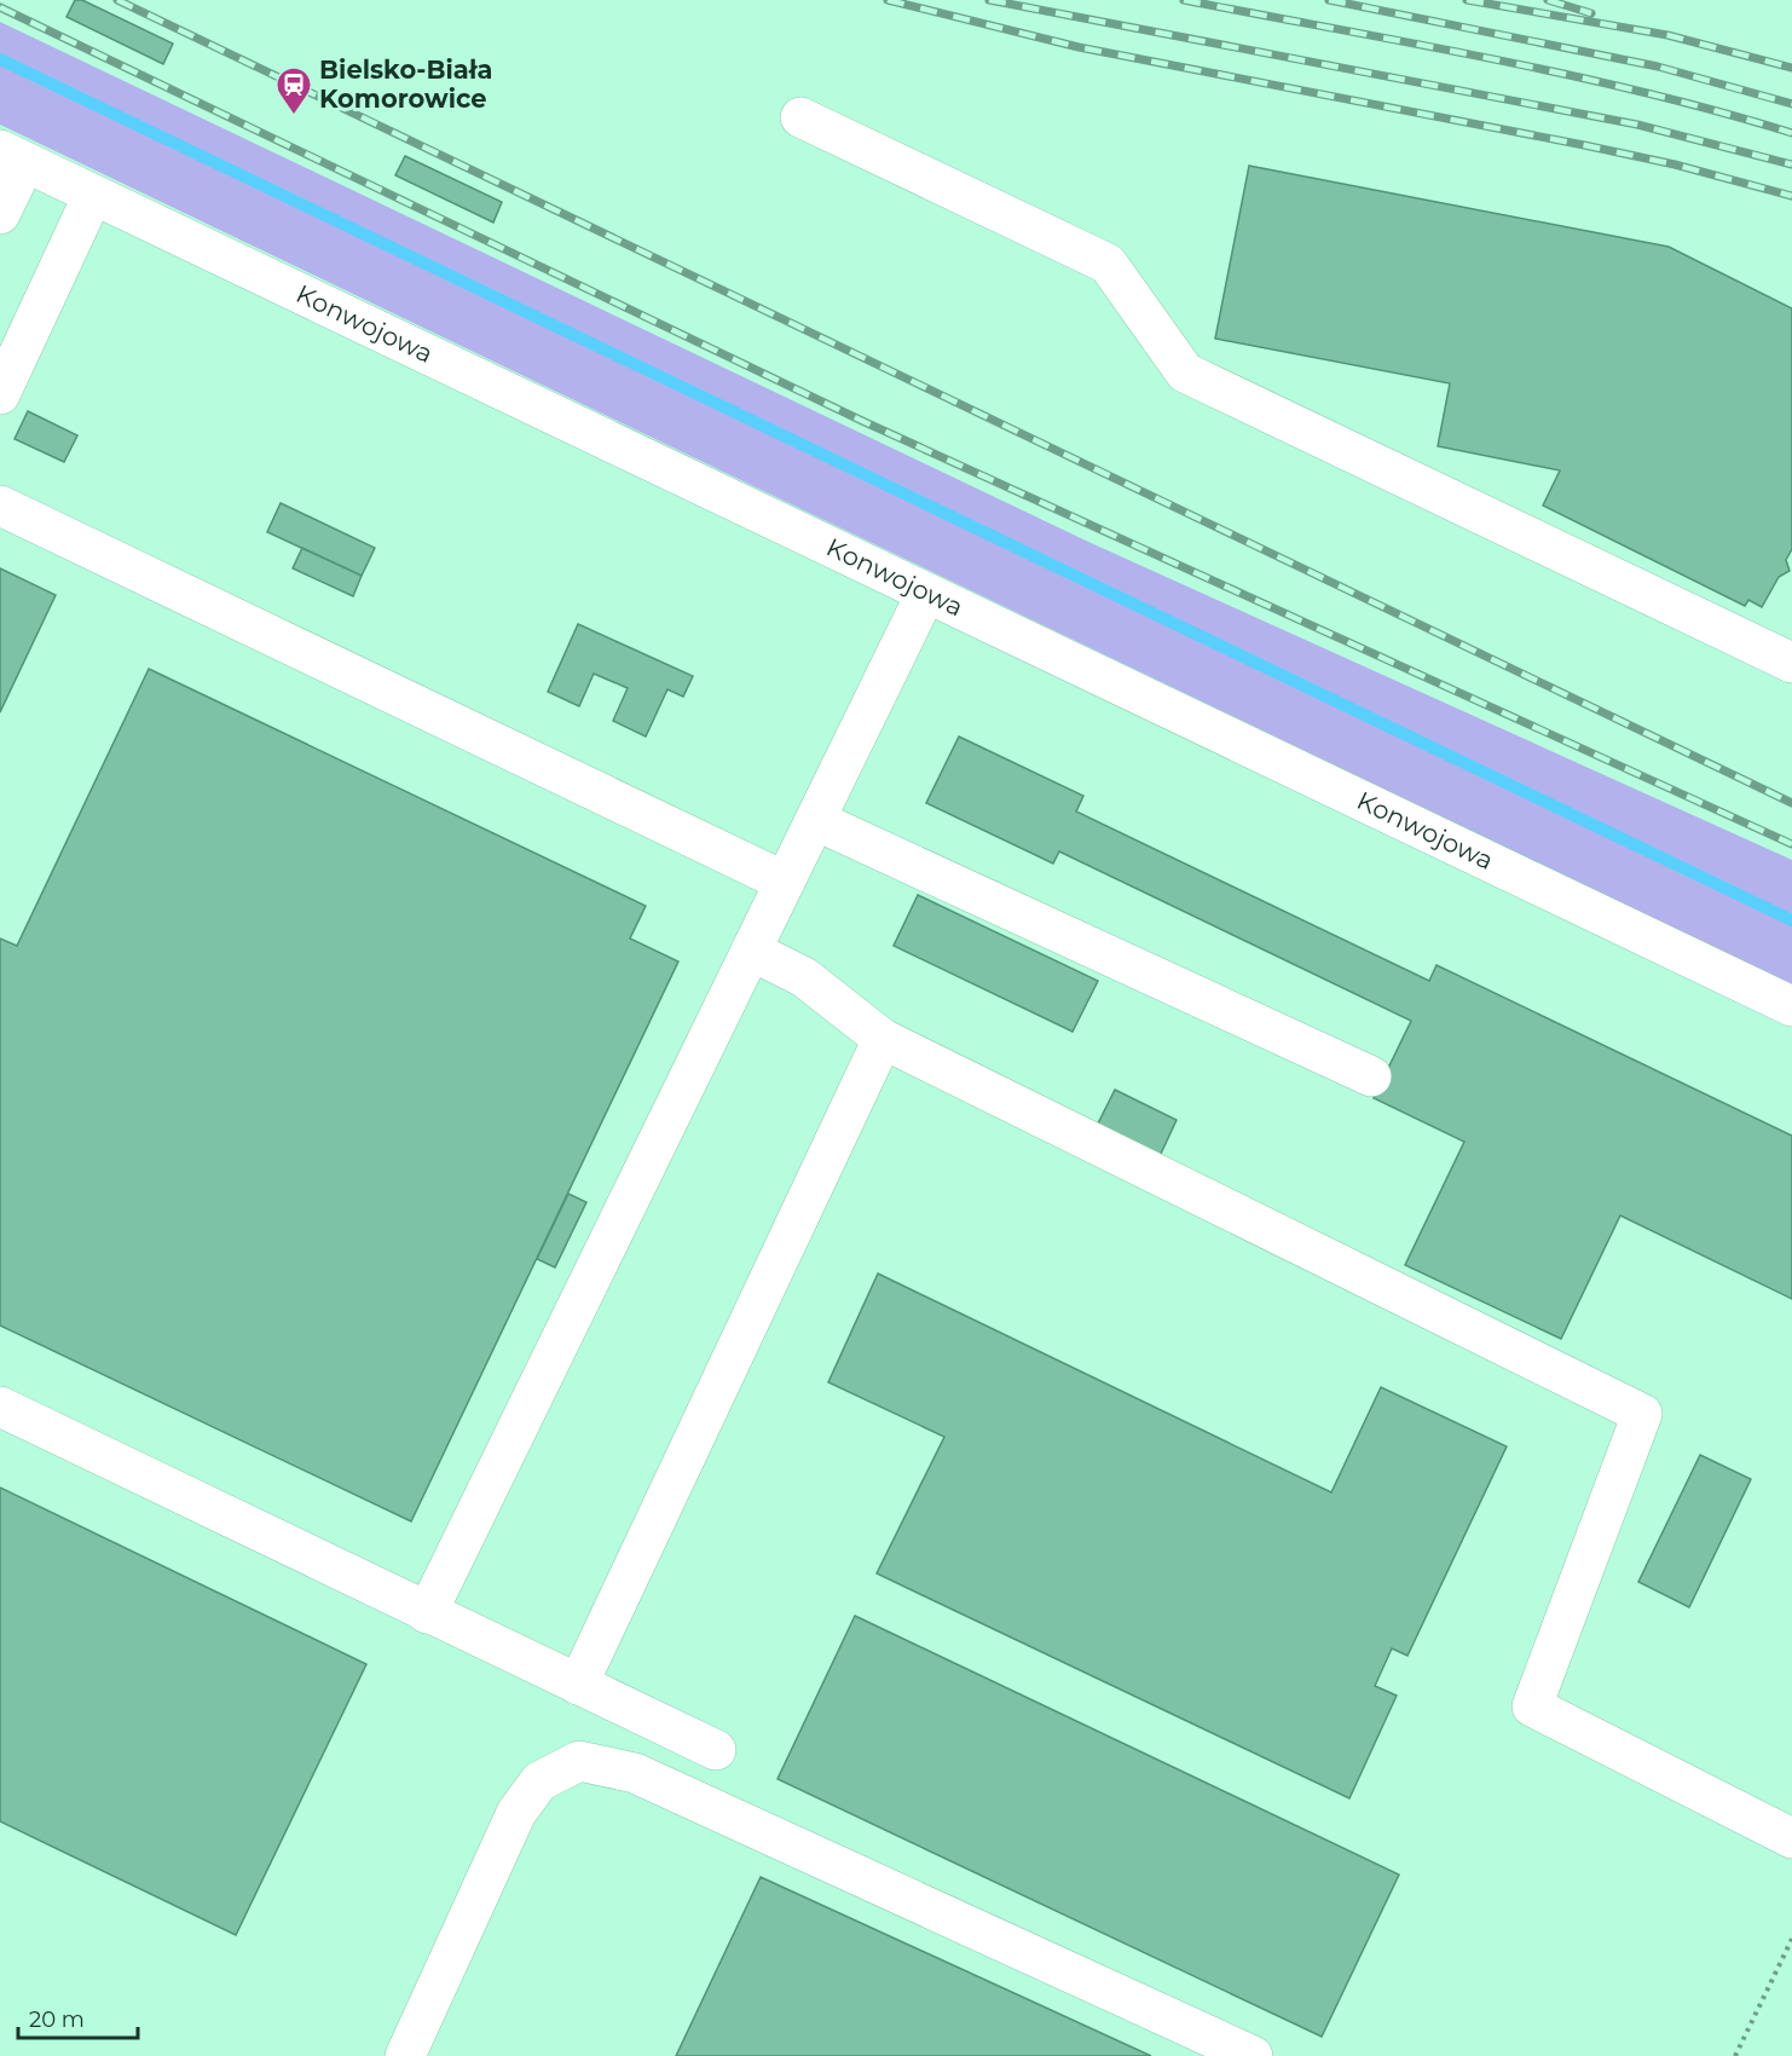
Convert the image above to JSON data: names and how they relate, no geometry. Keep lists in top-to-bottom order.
{
  "streets": {
    "street": ["Konwojowa"]
  },
  "places": {
    "station": ["Bielsko-Biała Komorowice"]
  },
  "scale_bar": "20 m"
}
